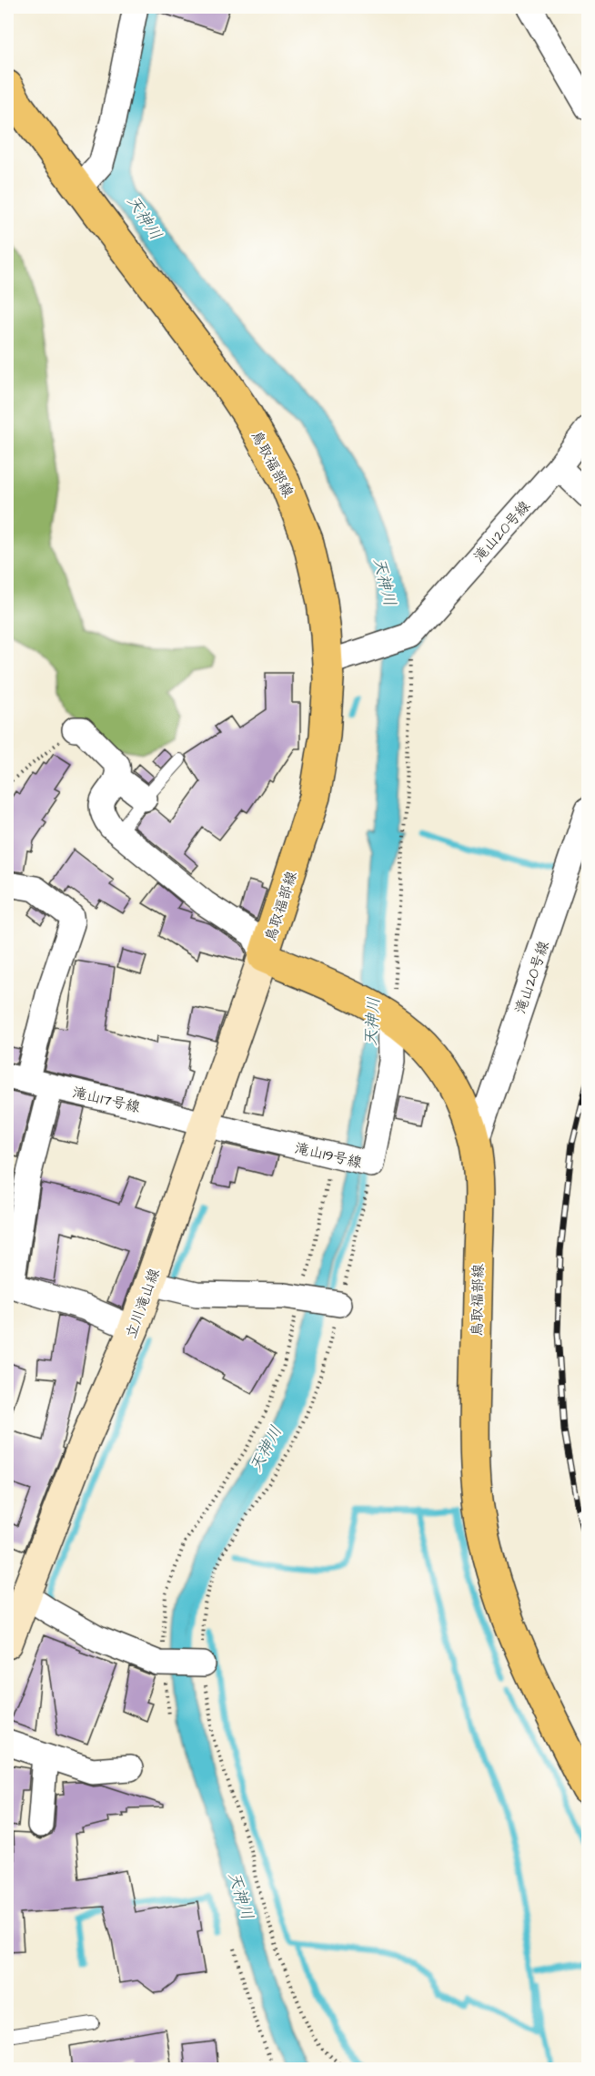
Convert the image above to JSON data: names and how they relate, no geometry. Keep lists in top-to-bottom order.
{
  "streets": {
    "main road": ["鳥取福部線"],
    "street": [
      "滝山20号線",
      "滝山17号線",
      "滝山19号線",
      "立川滝山線"
    ]
  },
  "crossings": [
    ["鳥取福部線", "滝山20号線"],
    ["鳥取福部線", "滝山19号線"],
    ["鳥取福部線", "立川滝山線"],
    ["滝山17号線", "滝山19号線"],
    ["滝山17号線", "立川滝山線"],
    ["滝山19号線", "立川滝山線"]
  ],
  "water": ["天神川"]
}
